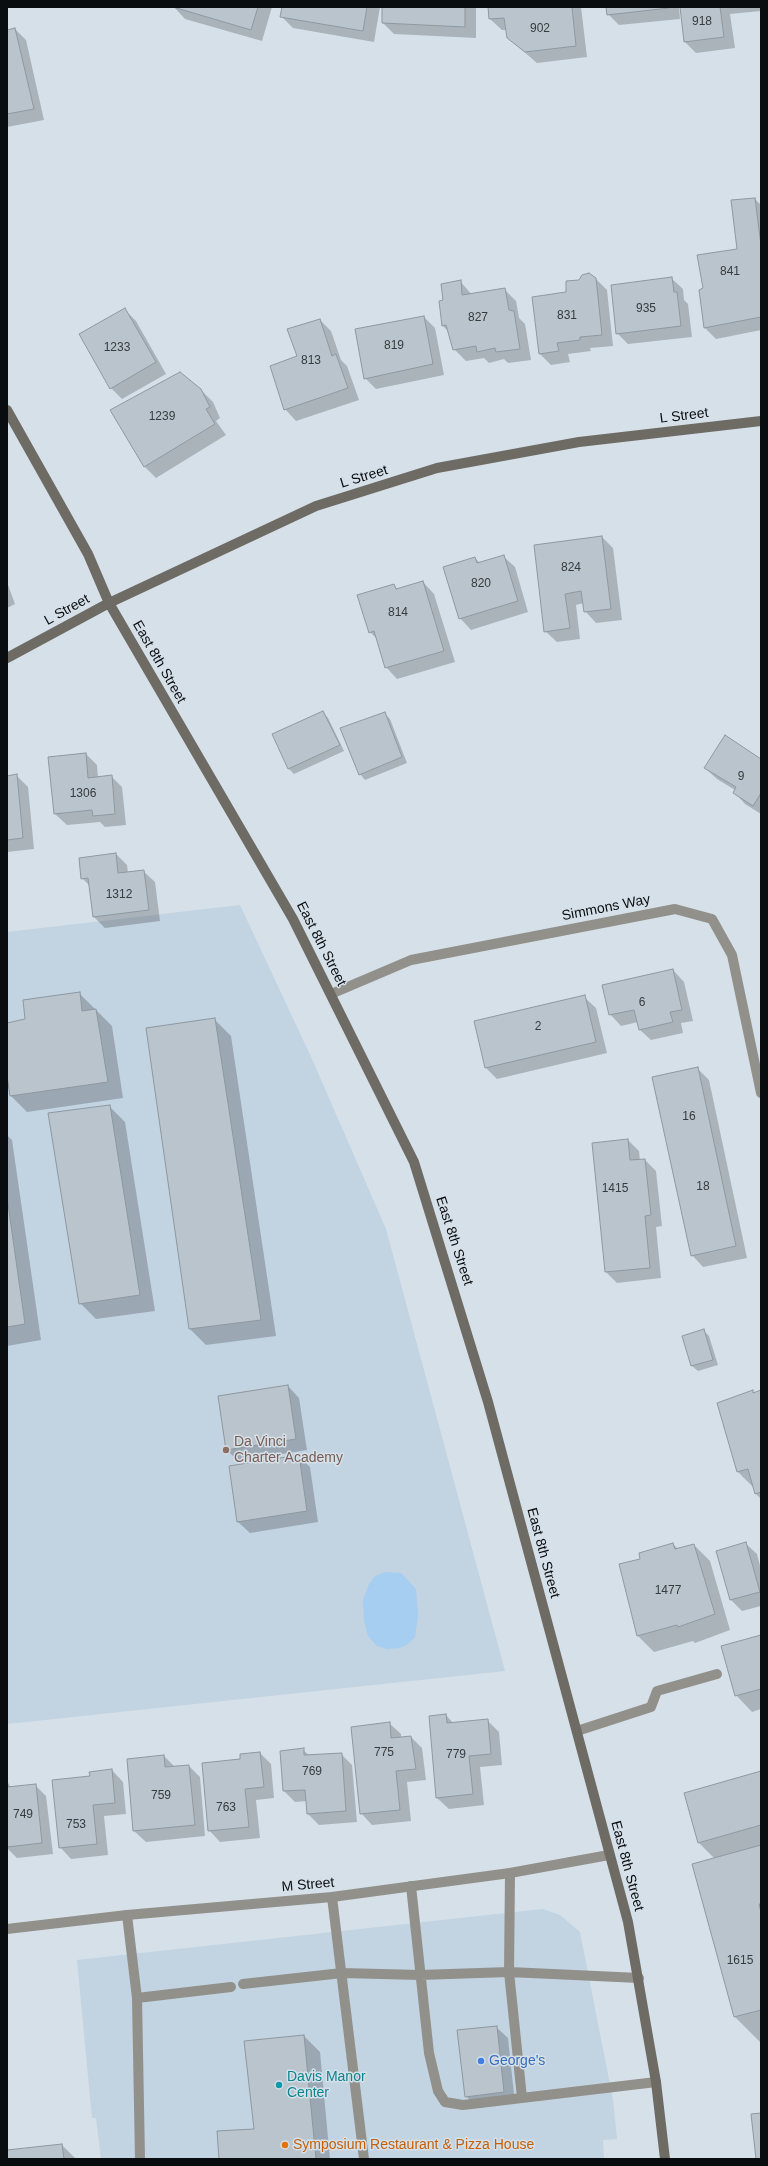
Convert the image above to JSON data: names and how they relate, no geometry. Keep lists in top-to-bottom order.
{
  "streets": {
    "street": [
      "L Street",
      "East 8th Street",
      "Simmons Way",
      "M Street"
    ]
  },
  "crossings": [
    ["L Street", "East 8th Street"],
    ["East 8th Street", "Simmons Way"],
    ["East 8th Street", "M Street"]
  ],
  "places": [
    "Da Vinci Charter Academy",
    "George's",
    "Davis Manor Center",
    "Symposium Restaurant & Pizza House"
  ],
  "house_numbers": [
    "918",
    "902",
    "841",
    "935",
    "831",
    "827",
    "819",
    "1233",
    "813",
    "1239",
    "824",
    "820",
    "814",
    "9",
    "1306",
    "1312",
    "6",
    "2",
    "16",
    "18",
    "1415",
    "1477",
    "775",
    "779",
    "769",
    "759",
    "763",
    "749",
    "753",
    "1615"
  ]
}
